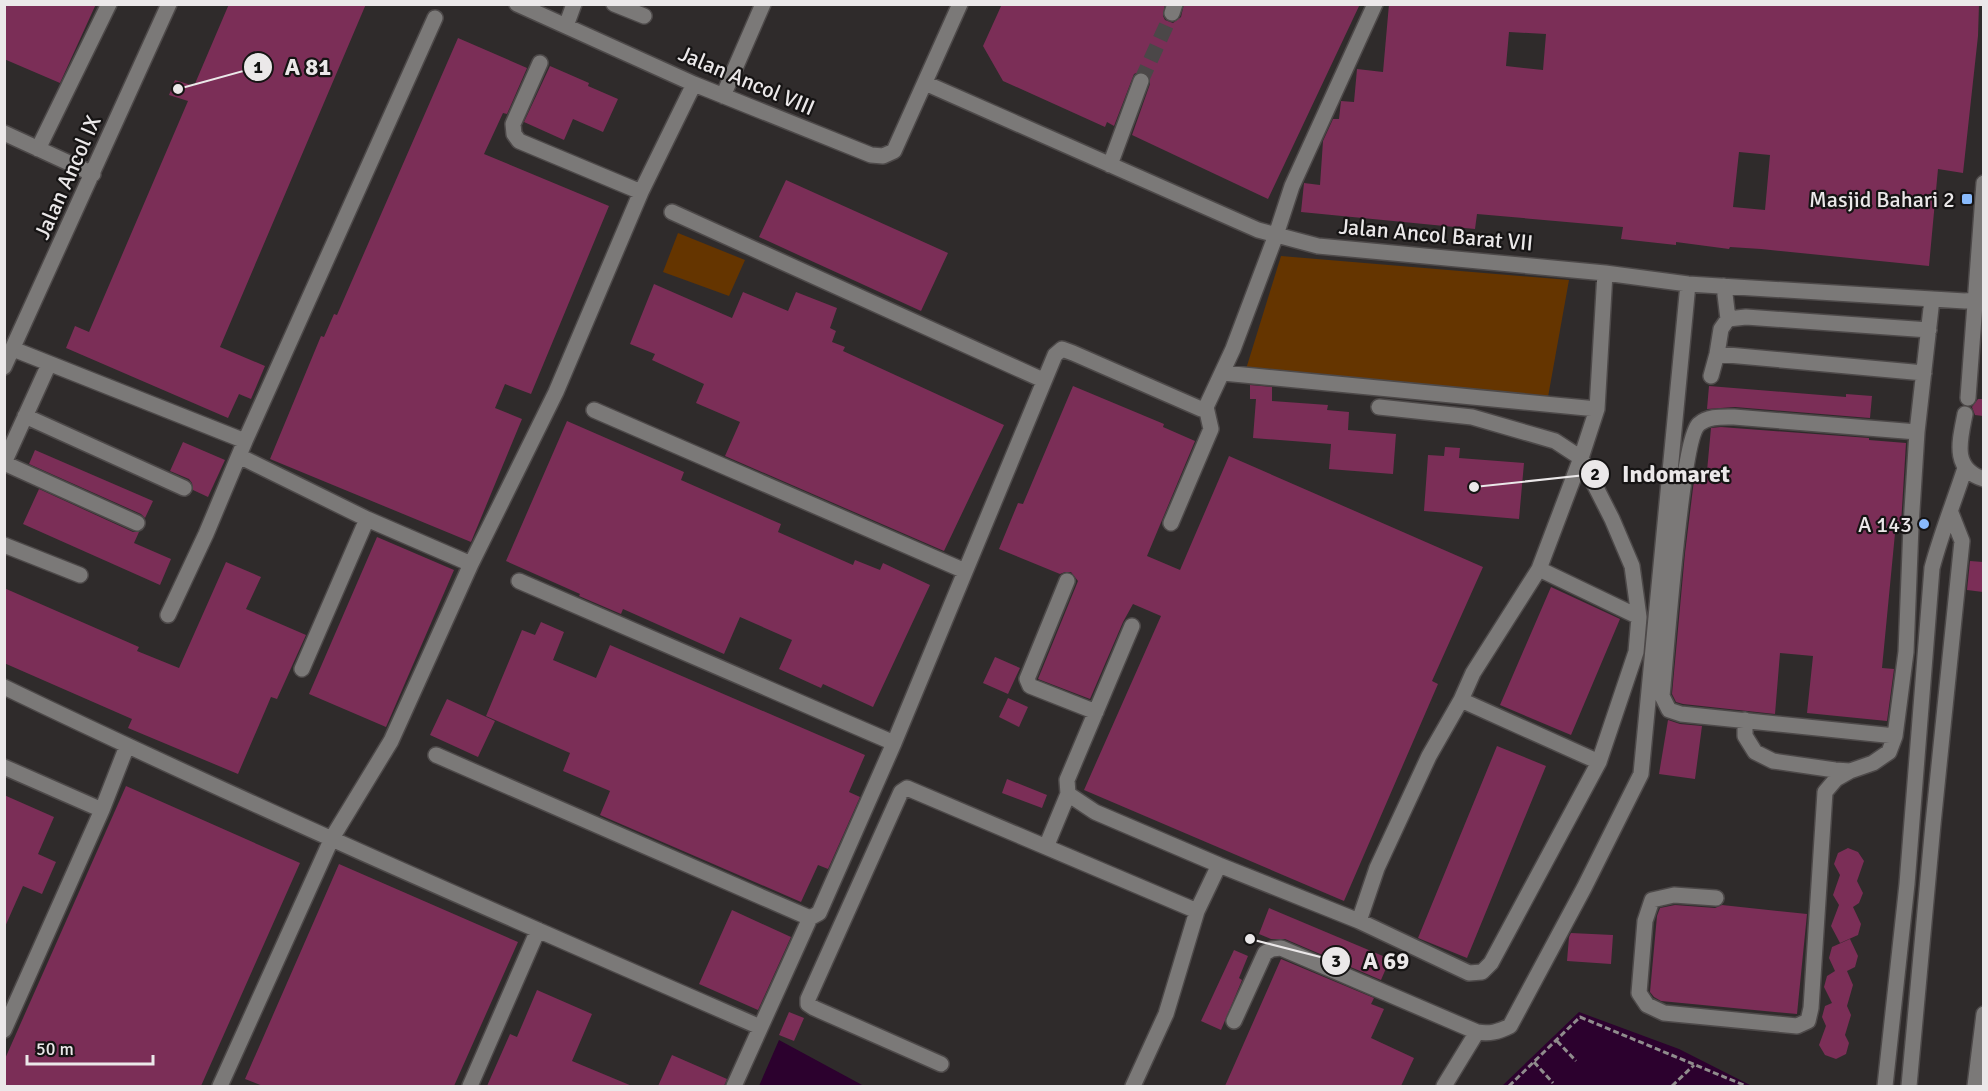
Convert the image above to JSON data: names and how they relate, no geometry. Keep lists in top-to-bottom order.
{
  "streets": {
    "street": ["Jalan Ancol VIII", "Jalan Ancol IX", "Jalan Ancol Barat VII"]
  },
  "crossings": [
    ["Jalan Ancol VIII", "Jalan Ancol Barat VII"]
  ],
  "places": {
    "other": [
      "A 81",
      "Indomaret",
      "A 143",
      "A 69"
    ],
    "transit": ["Masjid Bahari 2"]
  },
  "scale_bar": "50 m"
}
